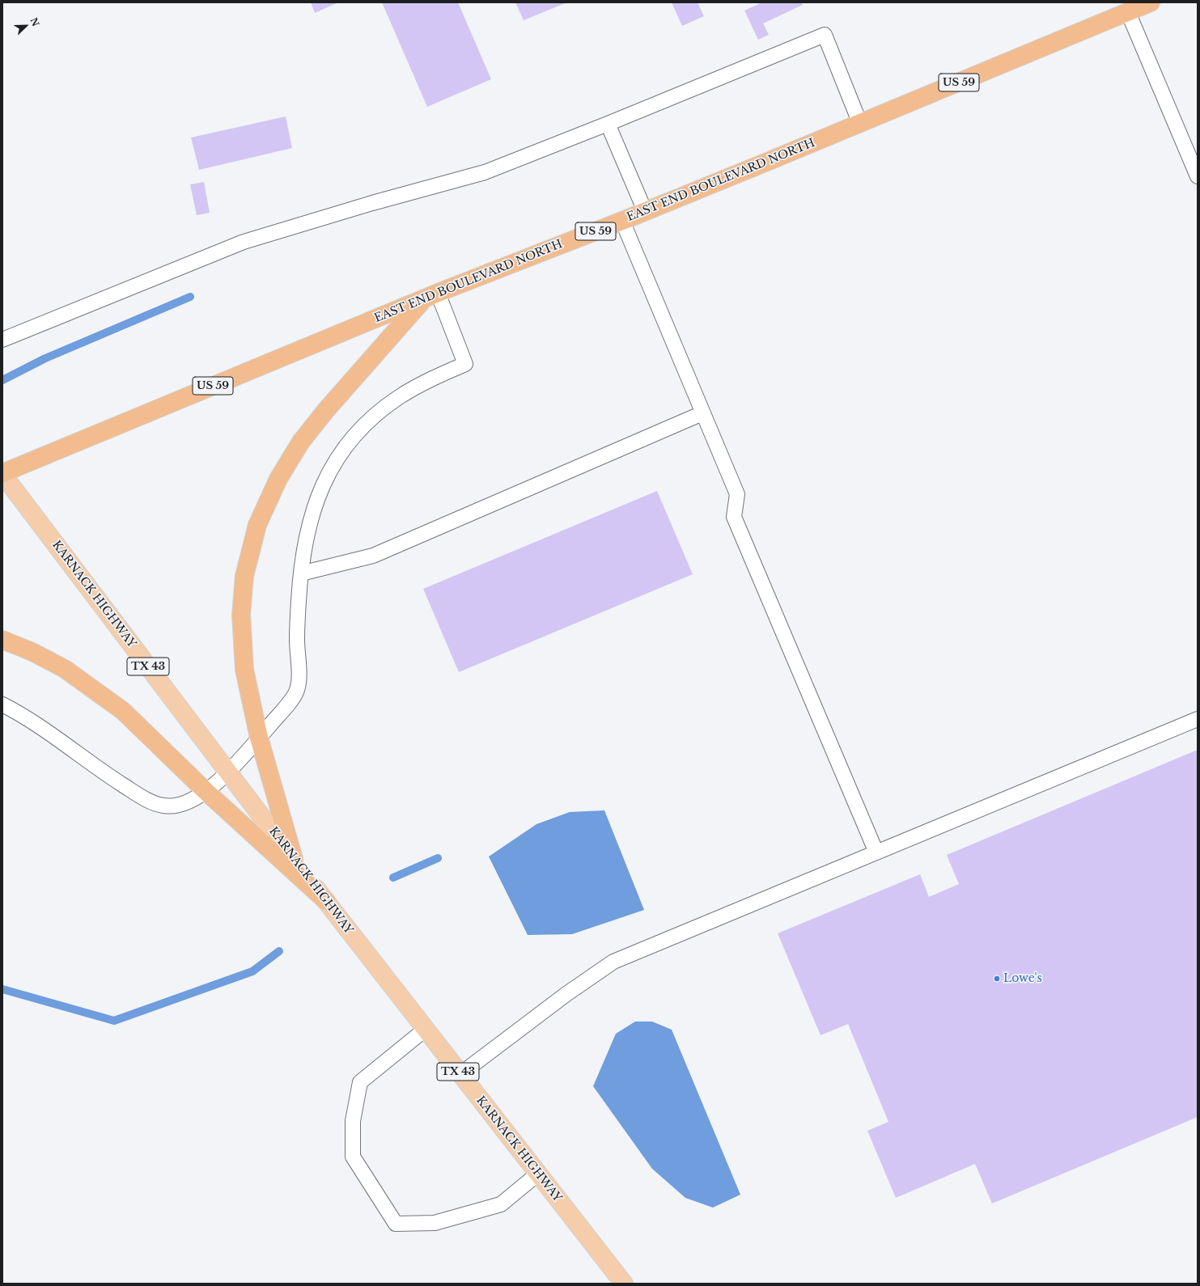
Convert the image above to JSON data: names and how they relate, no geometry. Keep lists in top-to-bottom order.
{
  "streets": {
    "highway": ["US 59", "EAST END BOULEVARD NORTH"],
    "main road": ["KARNACK HIGHWAY", "TX 43"]
  },
  "crossings": [
    ["EAST END BOULEVARD NORTH", "KARNACK HIGHWAY"]
  ],
  "places": ["Lowe's"],
  "north": "top right"
}
